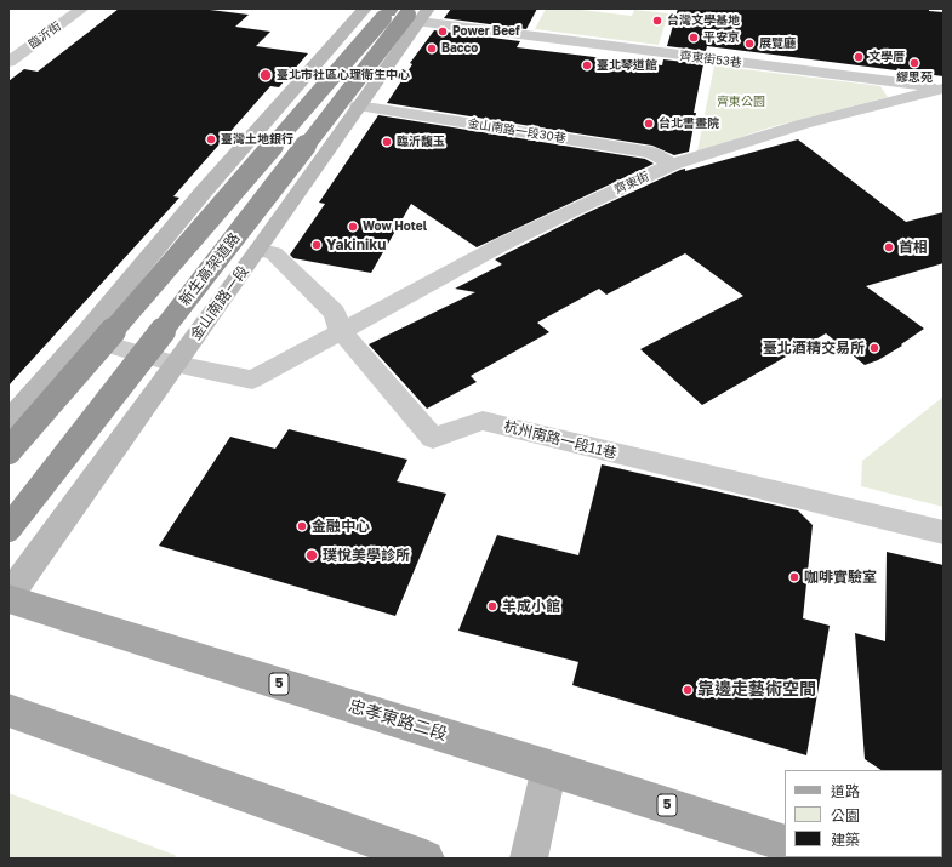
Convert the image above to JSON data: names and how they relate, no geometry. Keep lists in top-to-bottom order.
{
  "streets": {
    "highway": ["新生高架道路"],
    "main road": ["5", "忠孝東路二段"],
    "street": [
      "臨沂街",
      "齊東街53巷",
      "金山南路一段30巷",
      "齊東街",
      "金山南路一段",
      "杭州南路一段11巷"
    ]
  },
  "crossings": [
    ["齊東街53巷", "齊東街"],
    ["齊東街53巷", "新生高架道路"],
    ["齊東街53巷", "金山南路一段"],
    ["金山南路一段30巷", "齊東街"],
    ["金山南路一段30巷", "金山南路一段"],
    ["齊東街", "金山南路一段"],
    ["齊東街", "杭州南路一段11巷"],
    ["新生高架道路", "金山南路一段"],
    ["金山南路一段", "杭州南路一段11巷"],
    ["金山南路一段", "忠孝東路二段"]
  ],
  "parks": ["齊東公園"],
  "places": [
    "台灣文學基地",
    "Power Beef",
    "平安京",
    "展覽廳",
    "Bacco",
    "文學厝",
    "繆思苑",
    "臺北琴道館",
    "臺北市社區心理衛生中心",
    "台北書畫院",
    "臺灣土地銀行",
    "臨沂馥玉",
    "Wow Hotel",
    "Yakiniku",
    "首相",
    "臺北酒精交易所",
    "金融中心",
    "璞悅美學診所",
    "咖啡實驗室",
    "羊成小館",
    "靠邊走藝術空間"
  ],
  "legend": ["道路", "公園", "建築"]
}
